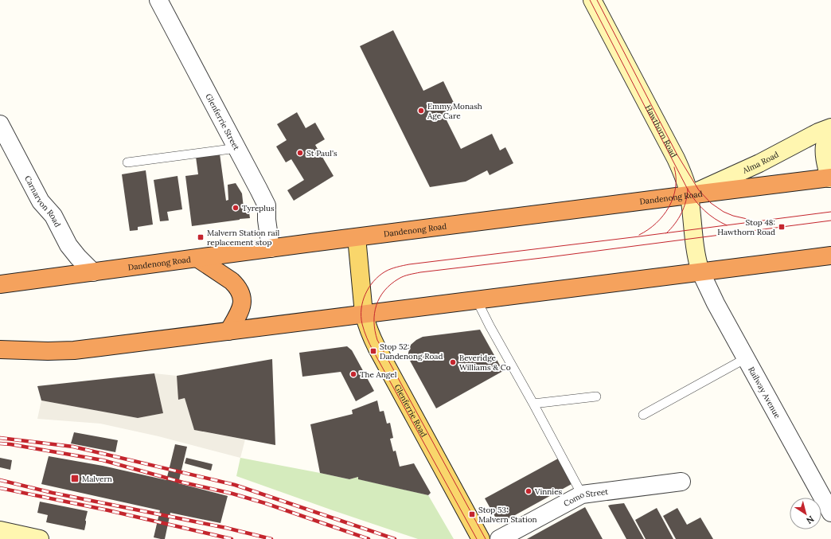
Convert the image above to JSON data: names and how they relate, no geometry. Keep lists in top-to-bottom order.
{
  "streets": {
    "highway": ["Dandenong Road"],
    "main road": ["Hawthorn Road", "Alma Road", "Glenferrie Road"],
    "street": [
      "Glenferrie Street",
      "Carnarvon Road",
      "Railway Avenue",
      "Como Street"
    ]
  },
  "crossings": [
    ["Glenferrie Street", "Dandenong Road"],
    ["Hawthorn Road", "Alma Road"],
    ["Hawthorn Road", "Dandenong Road"],
    ["Hawthorn Road", "Railway Avenue"],
    ["Alma Road", "Dandenong Road"],
    ["Dandenong Road", "Carnarvon Road"],
    ["Dandenong Road", "Glenferrie Road"]
  ],
  "places": {
    "other": [
      "Emmy Monash Age Care",
      "St Paul's",
      "Tyreplus",
      "Beveridge Williams & Co",
      "The Angel",
      "Vinnies"
    ],
    "transit": [
      "Stop 48: Hawthorn Road",
      "Malvern Station rail replacement stop",
      "Stop 52: Dandenong Road",
      "Malvern",
      "Stop 53: Malvern Station"
    ]
  },
  "north": "bottom right"
}
